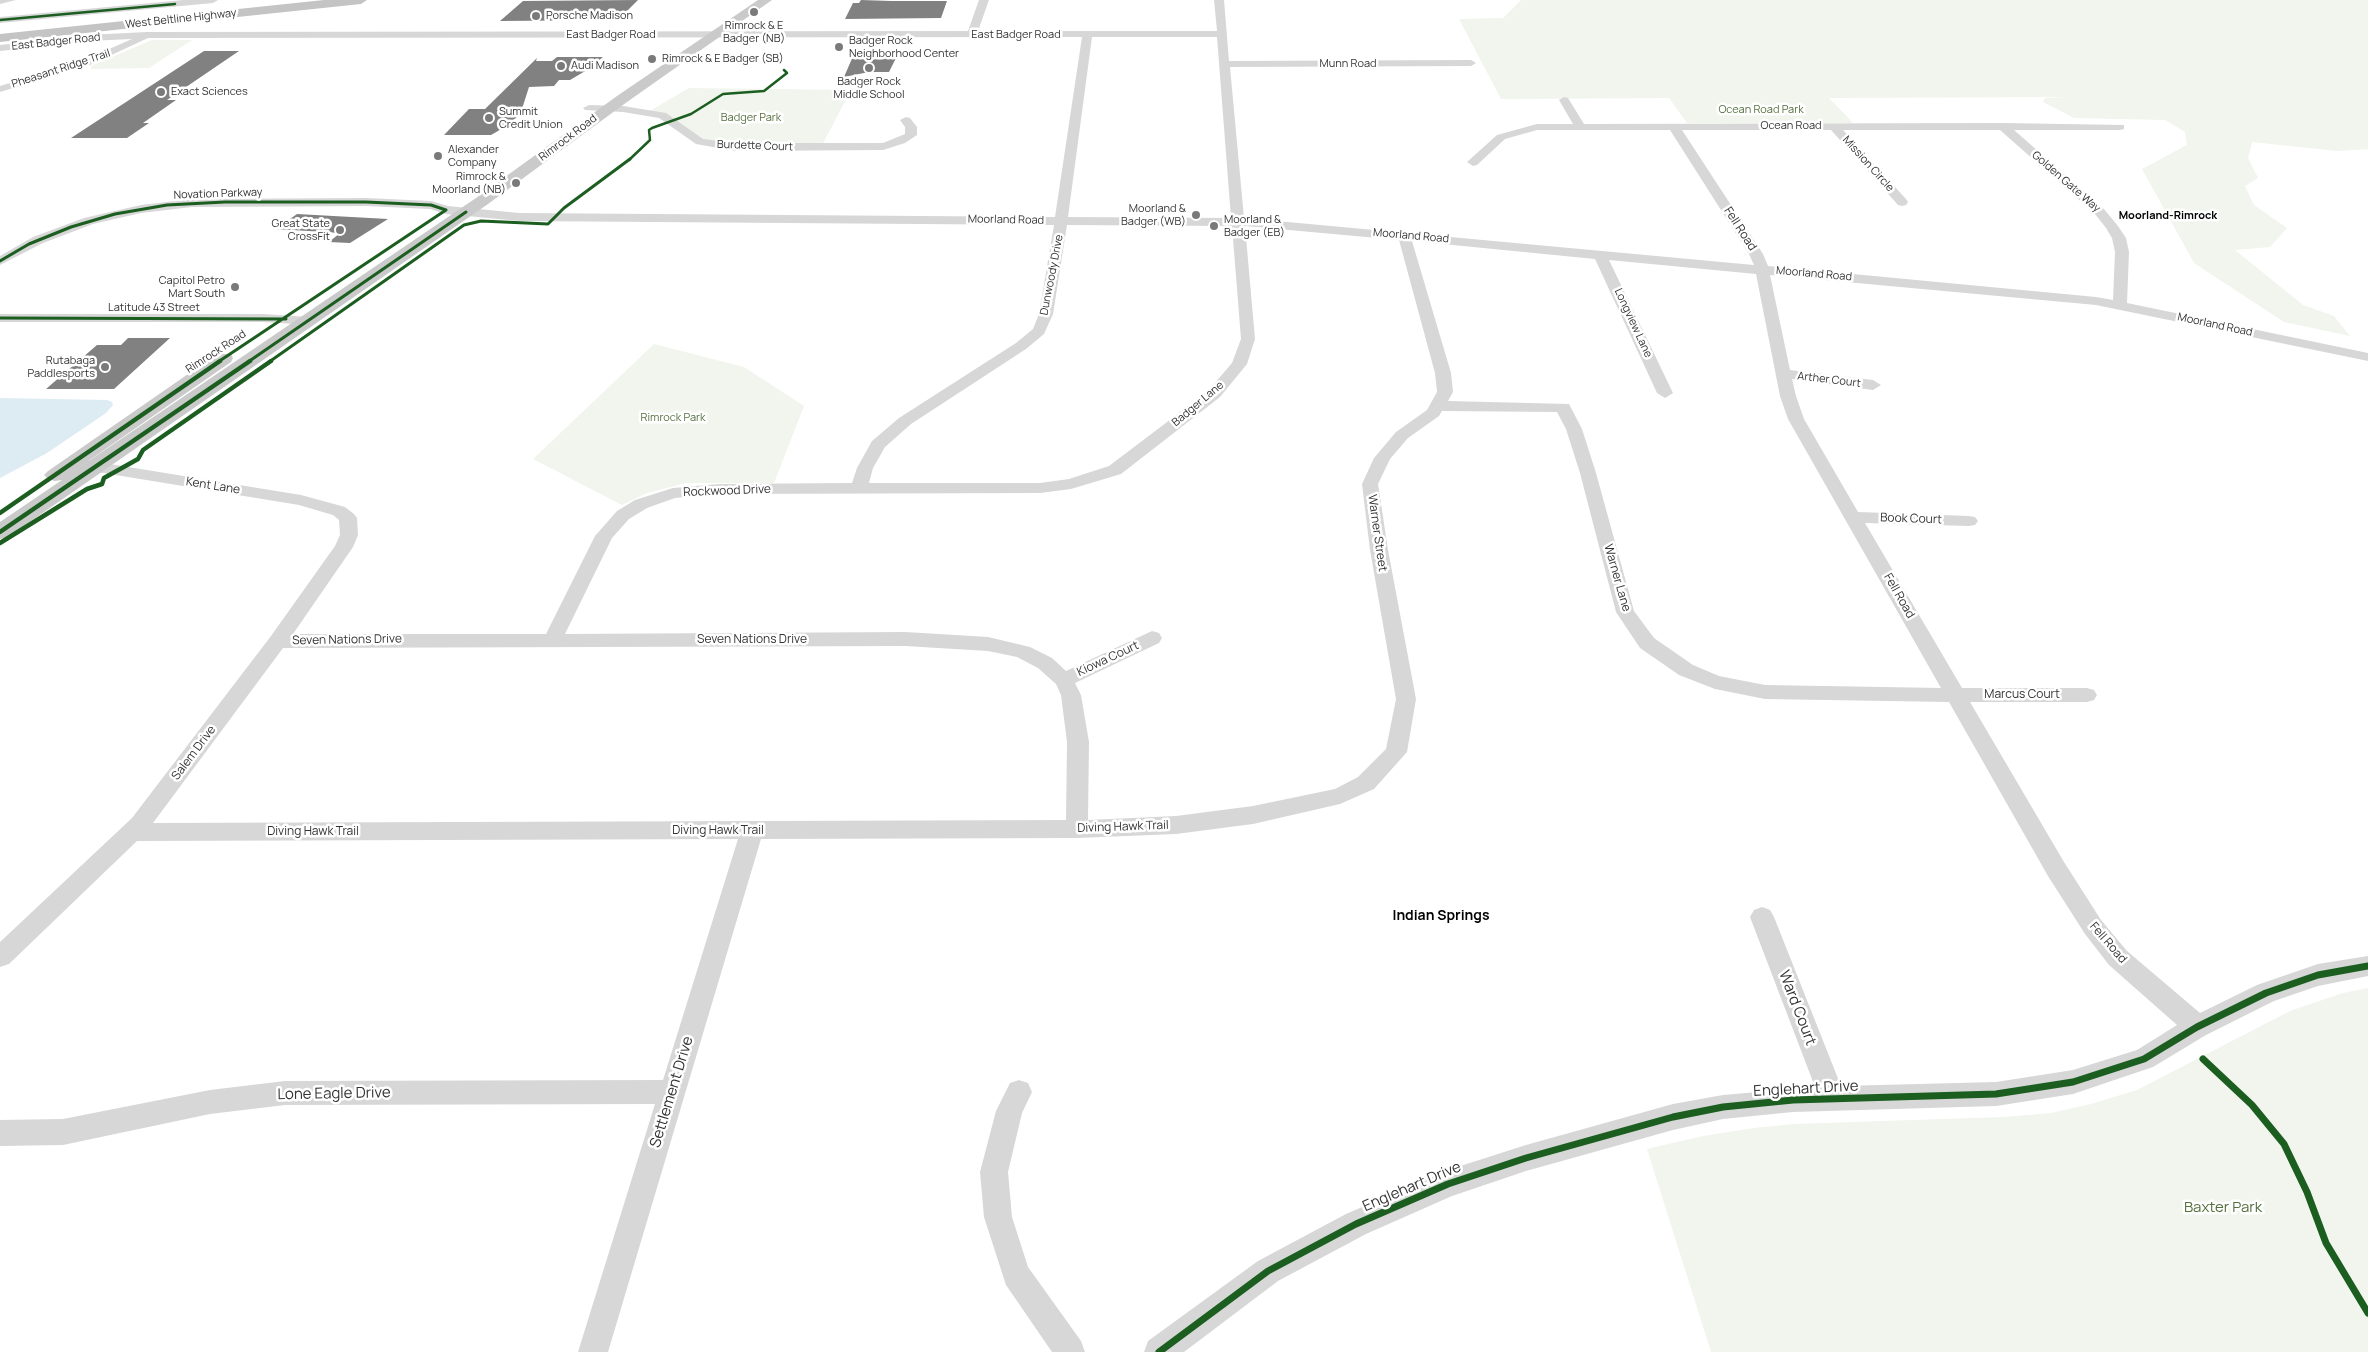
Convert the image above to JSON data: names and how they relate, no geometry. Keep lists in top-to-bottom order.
{
  "streets": {
    "highway": ["West Beltline Highway"],
    "main road": ["Rimrock Road"],
    "street": [
      "East Badger Road",
      "Munn Road",
      "Pheasant Ridge Trail",
      "Ocean Road",
      "Burdette Court",
      "Mission Circle",
      "Golden Gate Way",
      "Novation Parkway",
      "Moorland Road",
      "Fell Road",
      "Dunwoody Drive",
      "Latitude 43 Street",
      "Longview Lane",
      "Arther Court",
      "Badger Lane",
      "Kent Lane",
      "Rockwood Drive",
      "Book Court",
      "Warner Street",
      "Warner Lane",
      "Seven Nations Drive",
      "Kiowa Court",
      "Marcus Court",
      "Salem Drive",
      "Diving Hawk Trail",
      "Ward Court",
      "Englehart Drive",
      "Settlement Drive",
      "Lone Eagle Drive"
    ]
  },
  "crossings": [
    ["East Badger Road", "Pheasant Ridge Trail"],
    ["East Badger Road", "Rimrock Road"],
    ["East Badger Road", "Dunwoody Drive"],
    ["East Badger Road", "Badger Lane"],
    ["Munn Road", "Badger Lane"],
    ["Ocean Road", "Mission Circle"],
    ["Ocean Road", "Golden Gate Way"],
    ["Ocean Road", "Fell Road"],
    ["Rimrock Road", "Burdette Court"],
    ["Rimrock Road", "Novation Parkway"],
    ["Rimrock Road", "Moorland Road"],
    ["Rimrock Road", "Latitude 43 Street"],
    ["Rimrock Road", "Kent Lane"],
    ["Golden Gate Way", "Moorland Road"],
    ["Novation Parkway", "Moorland Road"],
    ["Moorland Road", "Fell Road"],
    ["Moorland Road", "Dunwoody Drive"],
    ["Moorland Road", "Longview Lane"],
    ["Moorland Road", "Badger Lane"],
    ["Fell Road", "Arther Court"],
    ["Fell Road", "Book Court"],
    ["Fell Road", "Warner Lane"],
    ["Fell Road", "Marcus Court"],
    ["Fell Road", "Englehart Drive"],
    ["Dunwoody Drive", "Badger Lane"],
    ["Dunwoody Drive", "Rockwood Drive"],
    ["Badger Lane", "Rockwood Drive"],
    ["Kent Lane", "Salem Drive"],
    ["Rockwood Drive", "Seven Nations Drive"],
    ["Warner Street", "Warner Lane"],
    ["Warner Street", "Diving Hawk Trail"],
    ["Warner Lane", "Marcus Court"],
    ["Seven Nations Drive", "Kiowa Court"],
    ["Seven Nations Drive", "Salem Drive"],
    ["Seven Nations Drive", "Diving Hawk Trail"],
    ["Salem Drive", "Diving Hawk Trail"],
    ["Diving Hawk Trail", "Settlement Drive"],
    ["Ward Court", "Englehart Drive"],
    ["Settlement Drive", "Lone Eagle Drive"]
  ],
  "districts": ["Moorland-Rimrock", "Indian Springs"],
  "parks": [
    "Ocean Road Park",
    "Badger Park",
    "Rimrock Park",
    "Baxter Park"
  ],
  "places": [
    "Rimrock & E Badger (NB)",
    "Porsche Madison",
    "Badger Rock Neighborhood Center",
    "Rimrock & E Badger (SB)",
    "Audi Madison",
    "Badger Rock Middle School",
    "Exact Sciences",
    "Summit Credit Union",
    "Alexander Company",
    "Rimrock & Moorland (NB)",
    "Moorland & Badger (WB)",
    "Moorland & Badger (EB)",
    "Great State CrossFit",
    "Capitol Petro Mart South",
    "Rutabaga Paddlesports"
  ]
}
